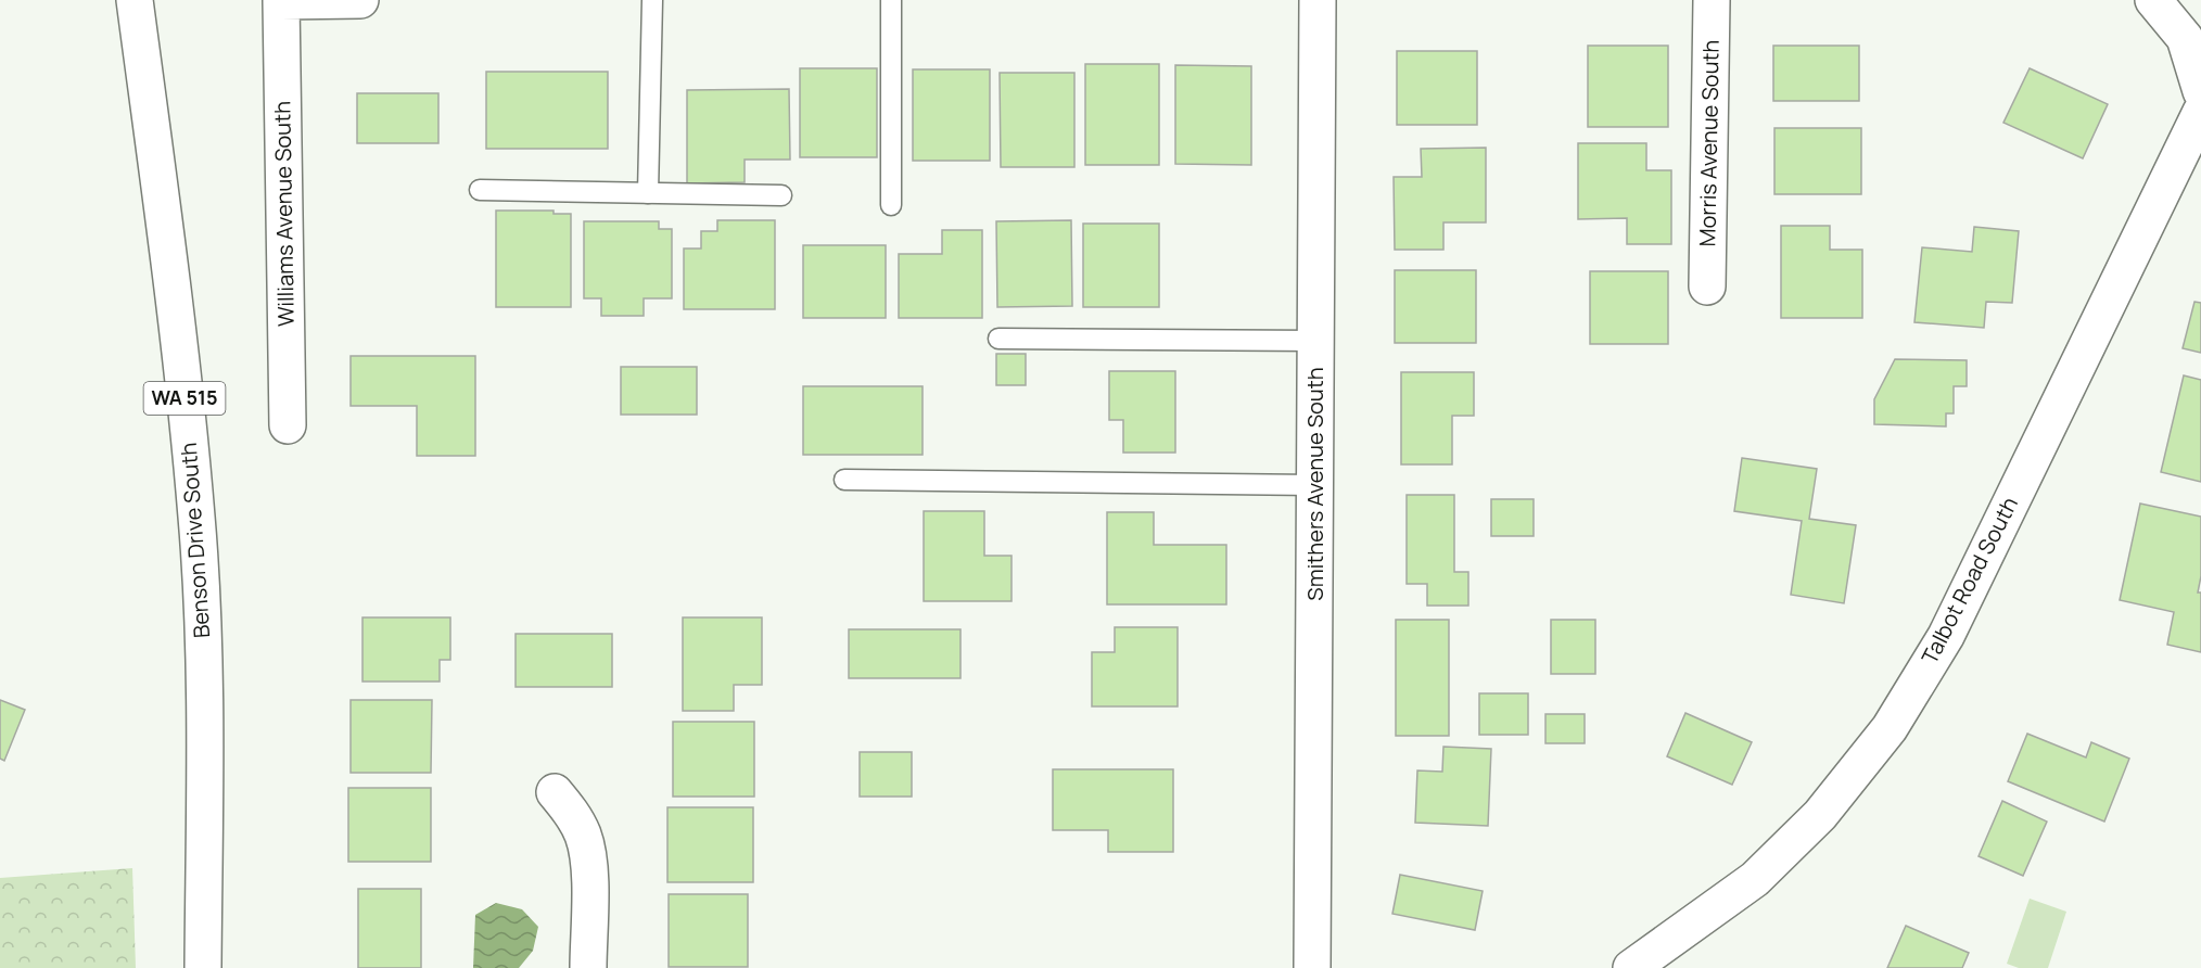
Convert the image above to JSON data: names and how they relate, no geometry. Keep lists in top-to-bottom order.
{
  "streets": {
    "street": [
      "Morris Avenue South",
      "Williams Avenue South",
      "WA 515",
      "Smithers Avenue South",
      "Benson Drive South",
      "Talbot Road South"
    ]
  }
}
